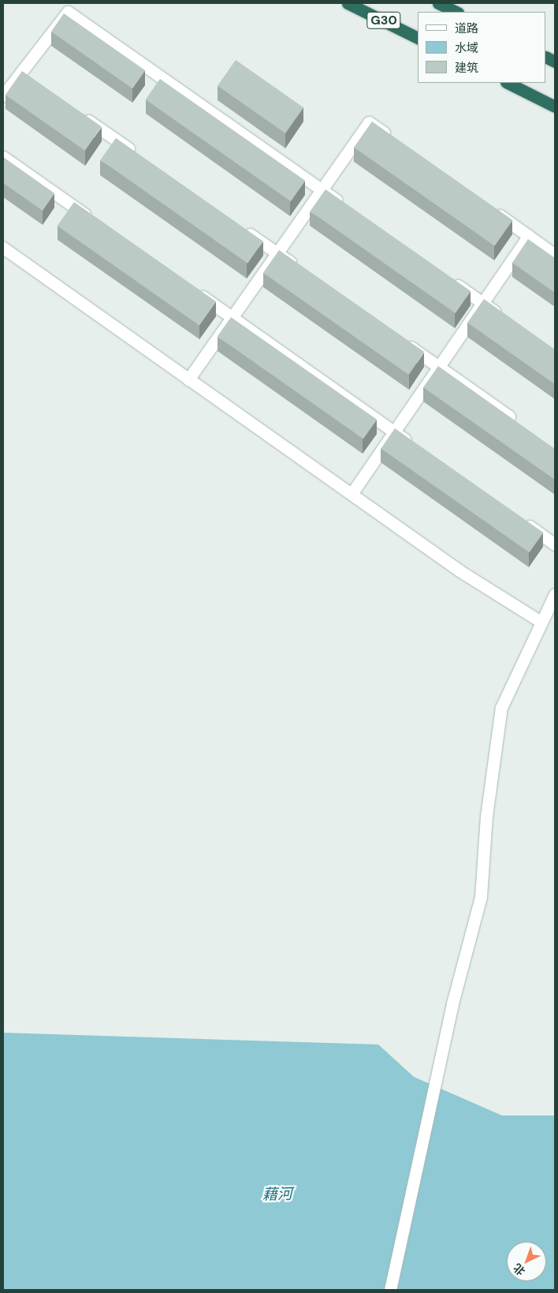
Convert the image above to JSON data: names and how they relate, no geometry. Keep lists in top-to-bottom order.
{
  "streets": {
    "highway": ["G30"]
  },
  "water": ["藉河"],
  "legend": ["道路", "水域", "建筑"],
  "north": "bottom left"
}
